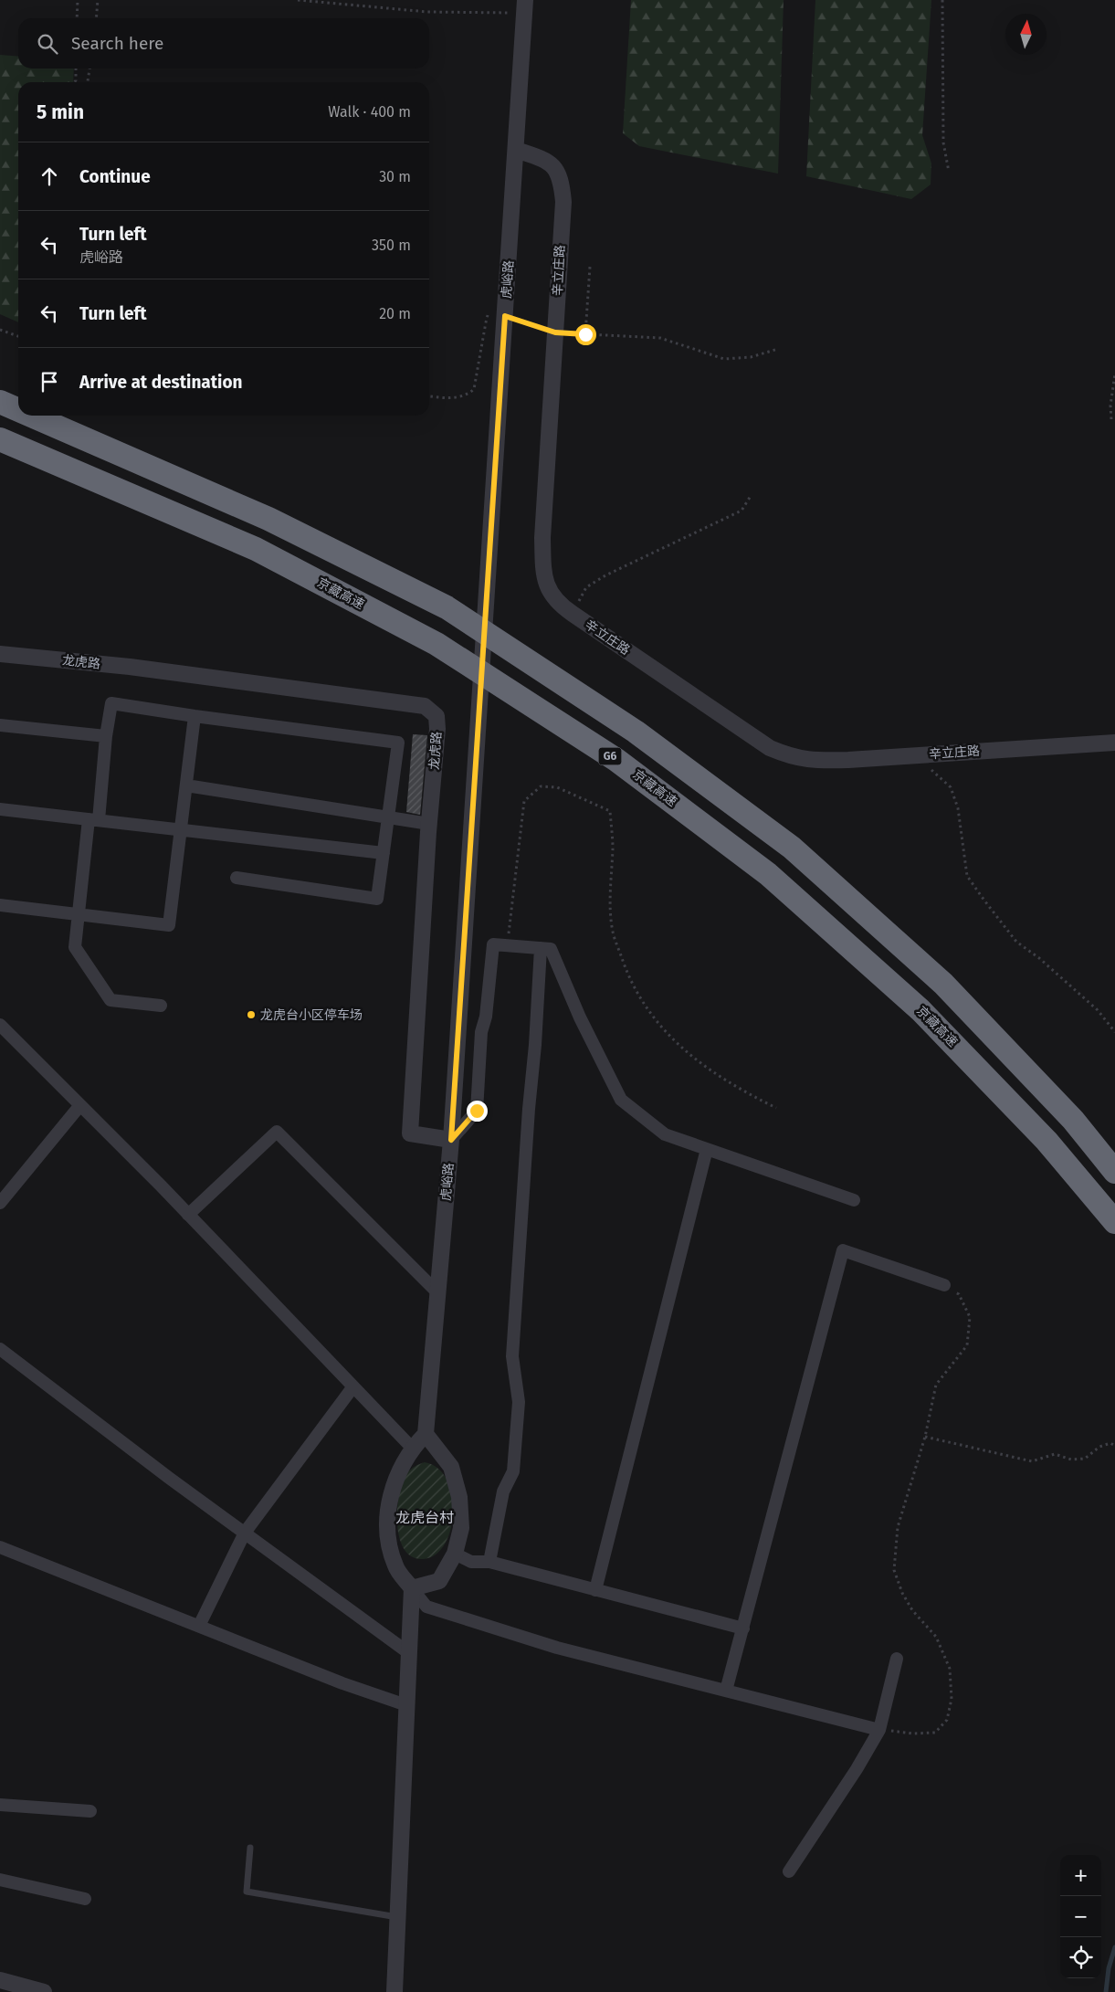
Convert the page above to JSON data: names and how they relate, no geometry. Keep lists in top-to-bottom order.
{
  "streets": {
    "highway": ["京藏高速", "G6"],
    "street": ["辛立庄路", "虎峪路", "龙虎路"]
  },
  "crossings": [
    ["辛立庄路", "虎峪路"],
    ["虎峪路", "龙虎路"]
  ],
  "districts": ["龙虎台村"],
  "places": ["龙虎台小区停车场"],
  "north": "top",
  "page": {
    "search": "Search here",
    "heading": ["5 min", "Walk · 400 m"],
    "list": [
      ["Continue", "30 m"],
      ["Turn left", "虎峪路", "350 m"],
      ["Turn left", "20 m"],
      "Arrive at destination"
    ],
    "map_buttons": ["+", "−"]
  }
}
